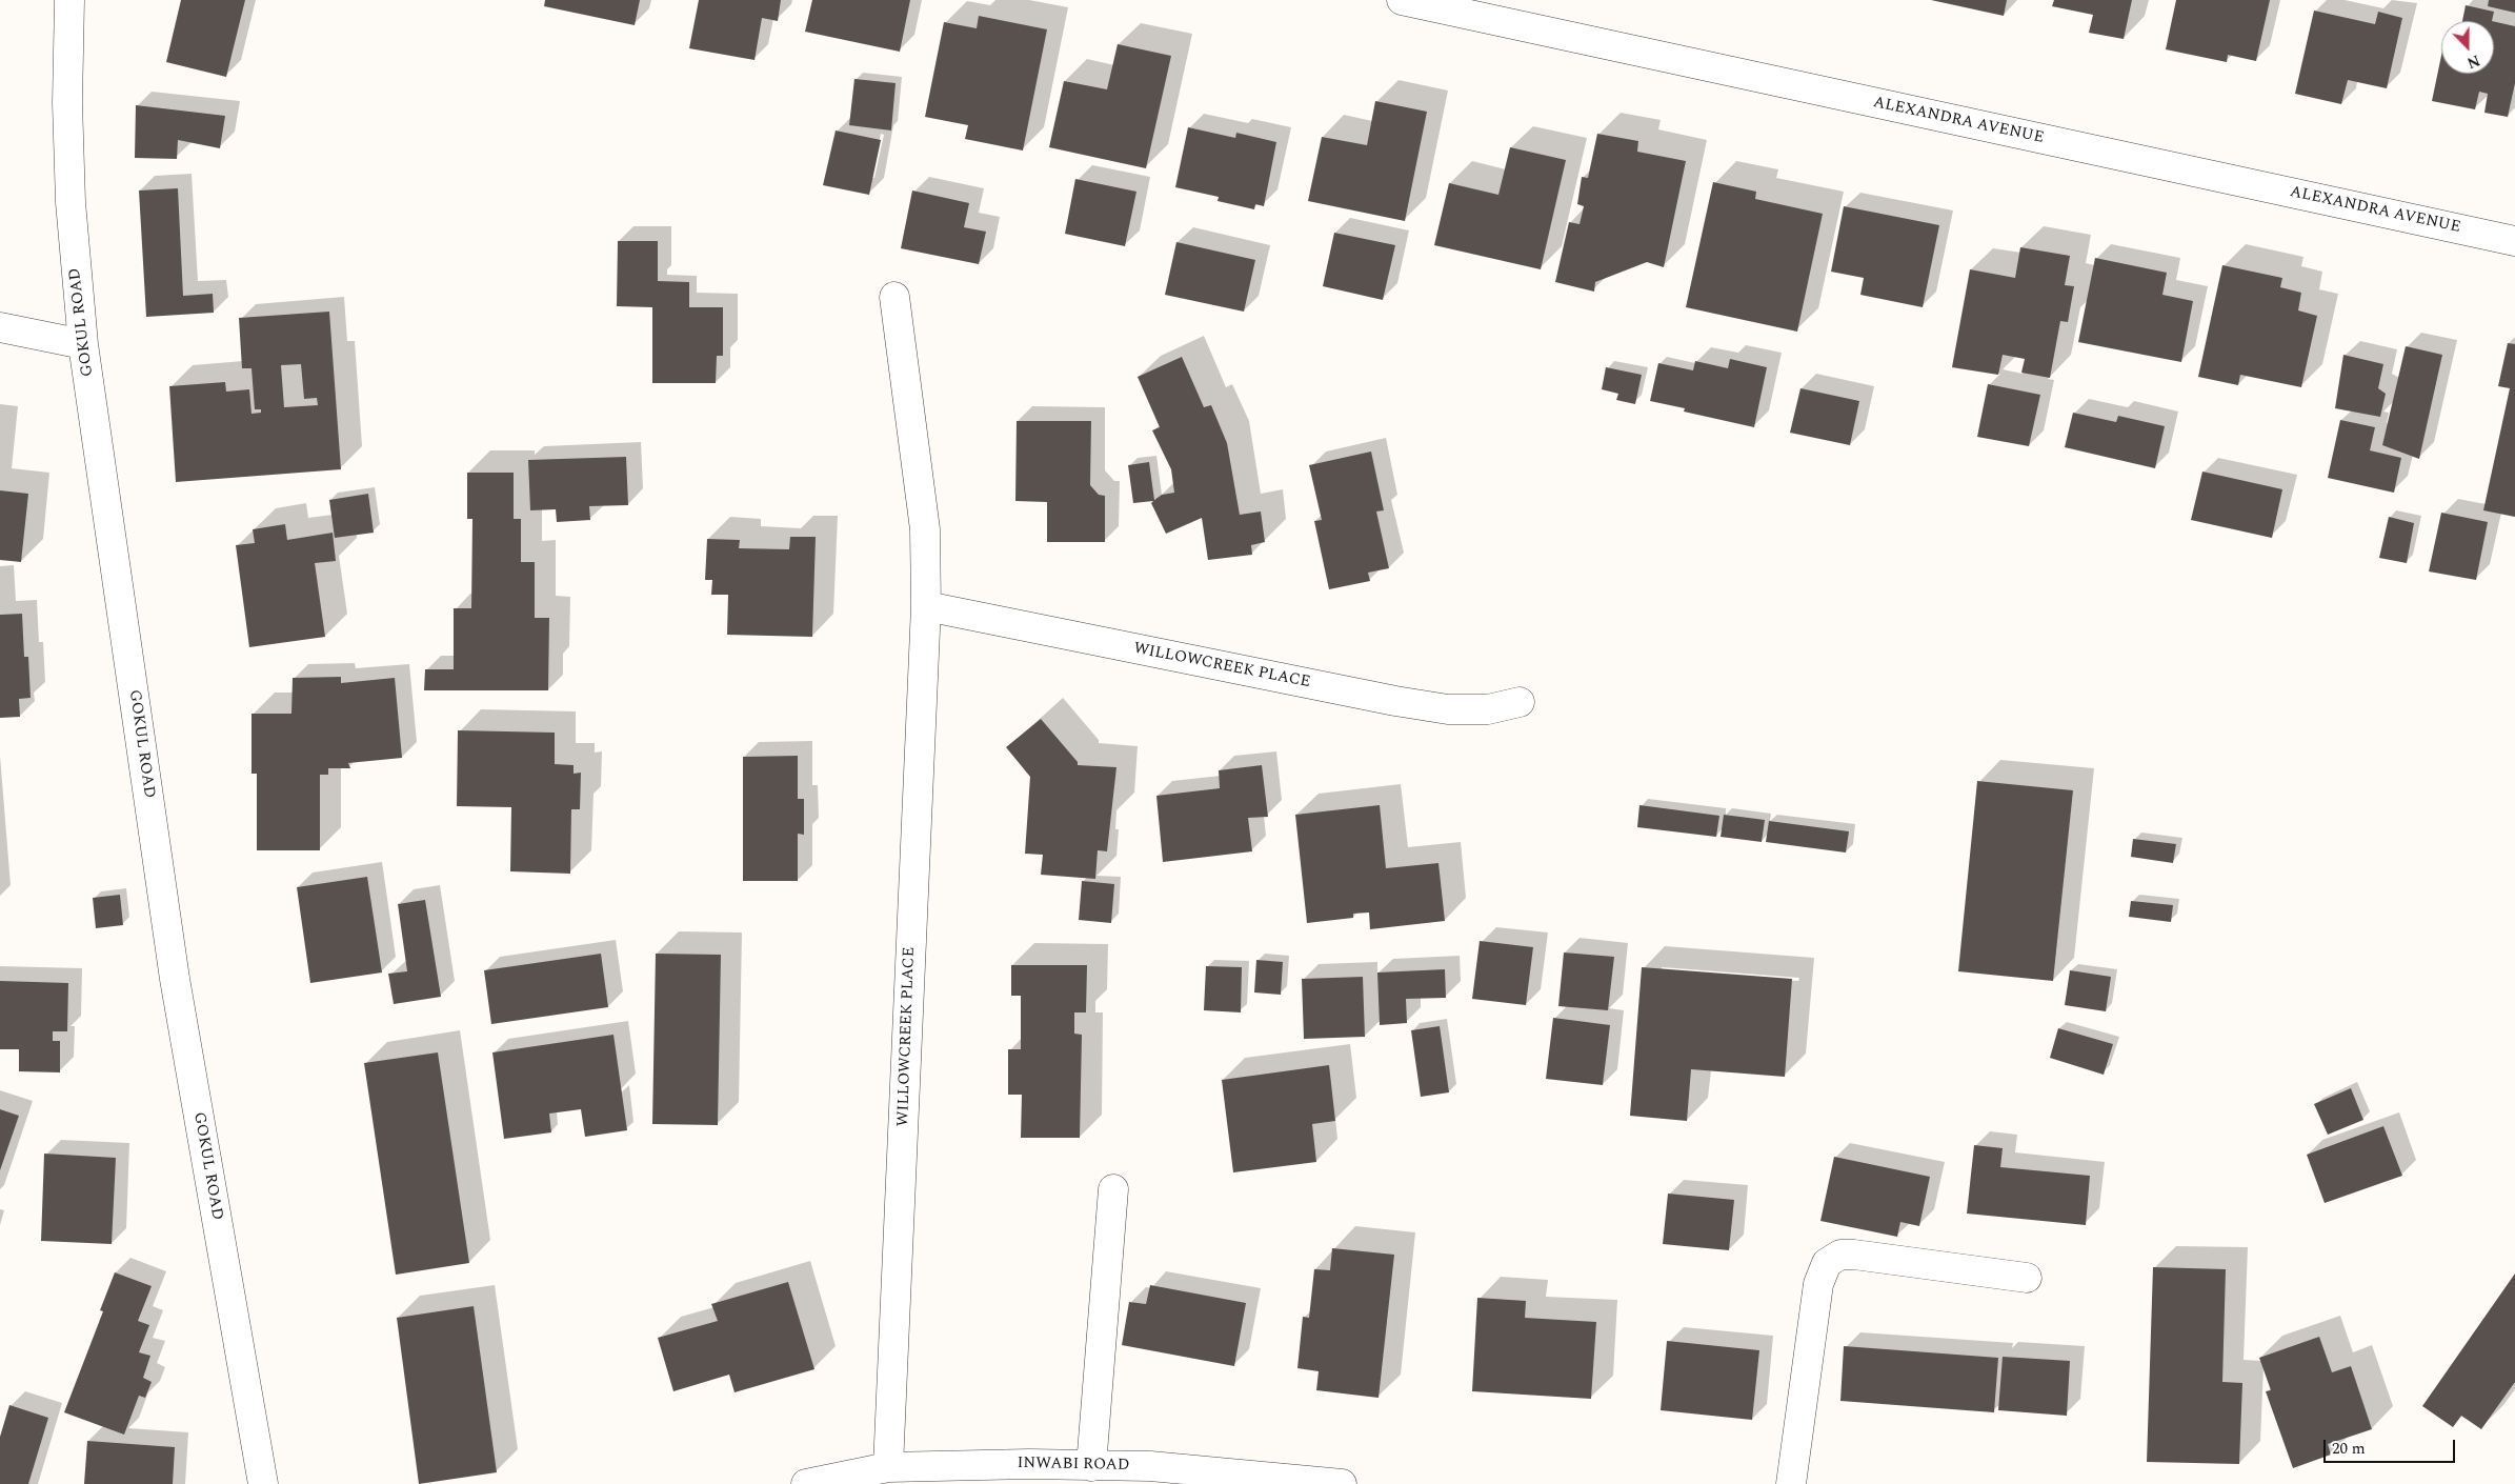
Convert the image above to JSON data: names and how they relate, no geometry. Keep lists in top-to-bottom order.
{
  "streets": {
    "street": [
      "ALEXANDRA AVENUE",
      "GOKUL ROAD",
      "WILLOWCREEK PLACE",
      "INWABI ROAD"
    ]
  },
  "crossings": [
    ["WILLOWCREEK PLACE", "INWABI ROAD"]
  ],
  "scale_bar": "20 m",
  "north": "bottom"
}
